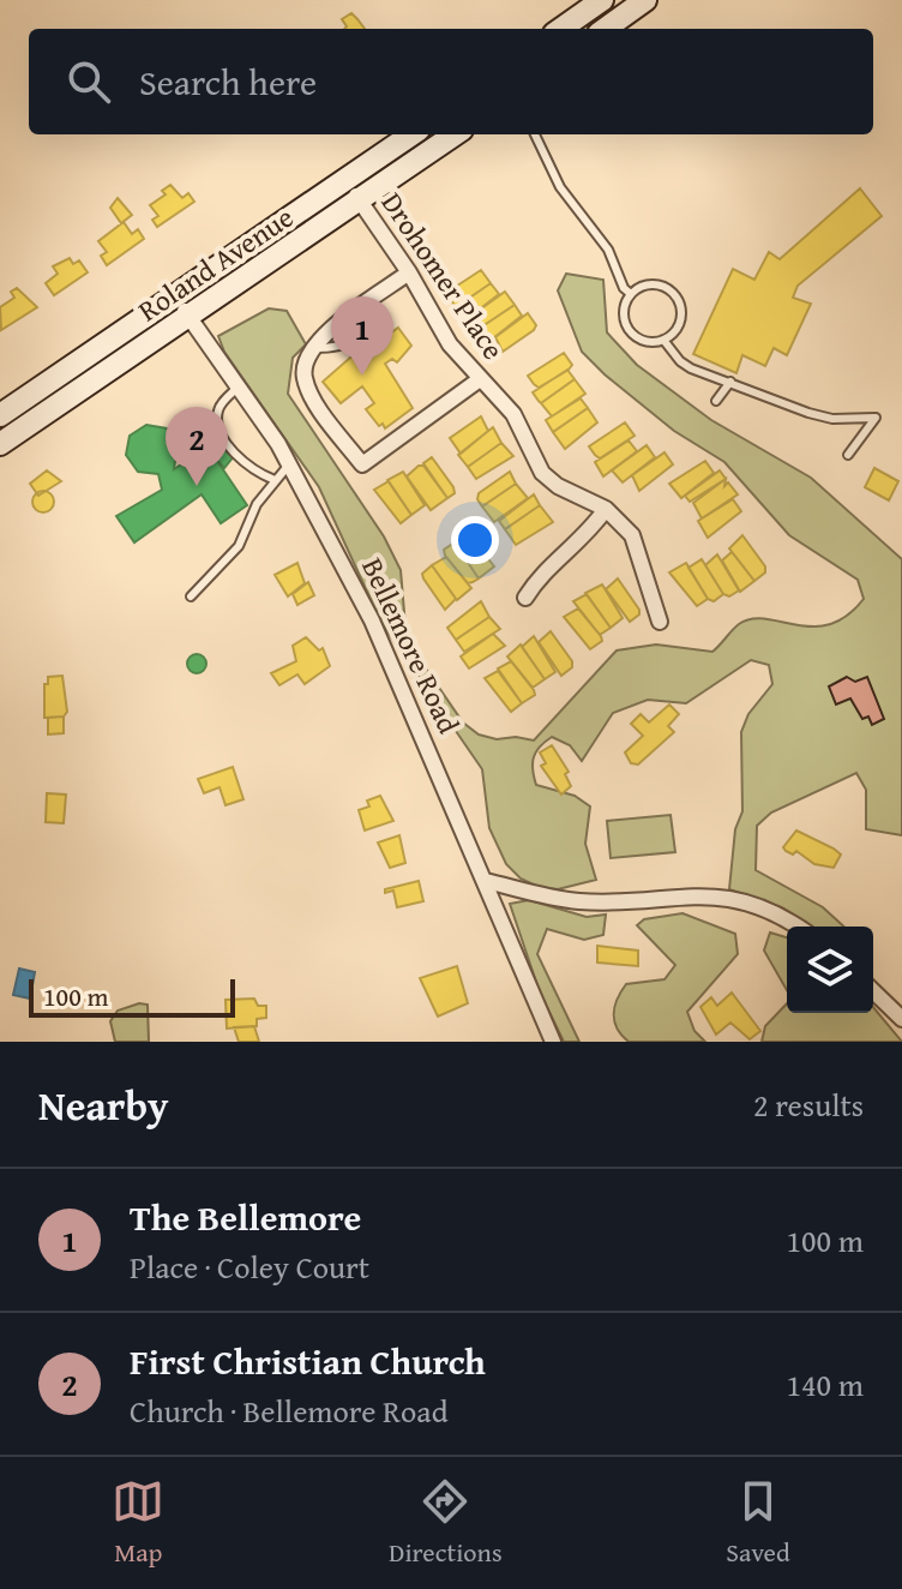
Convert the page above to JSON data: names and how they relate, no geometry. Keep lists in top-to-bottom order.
{
  "streets": {
    "street": ["Roland Avenue", "Drohomer Place", "Bellemore Road"]
  },
  "crossings": [
    ["Roland Avenue", "Drohomer Place"],
    ["Roland Avenue", "Bellemore Road"]
  ],
  "scale_bar": "100 m",
  "page": {
    "search": "Search here",
    "pins": ["1", "2"],
    "scale": "100 m",
    "heading": ["Nearby", "2 results"],
    "list": [
      {
        "mark": "1",
        "name": "The Bellemore",
        "note": "Place · Coley Court",
        "value": "100 m"
      },
      {
        "mark": "2",
        "name": "First Christian Church",
        "note": "Church · Bellemore Road",
        "value": "140 m"
      }
    ],
    "nav": ["Map", "Directions", "Saved"]
  }
}
